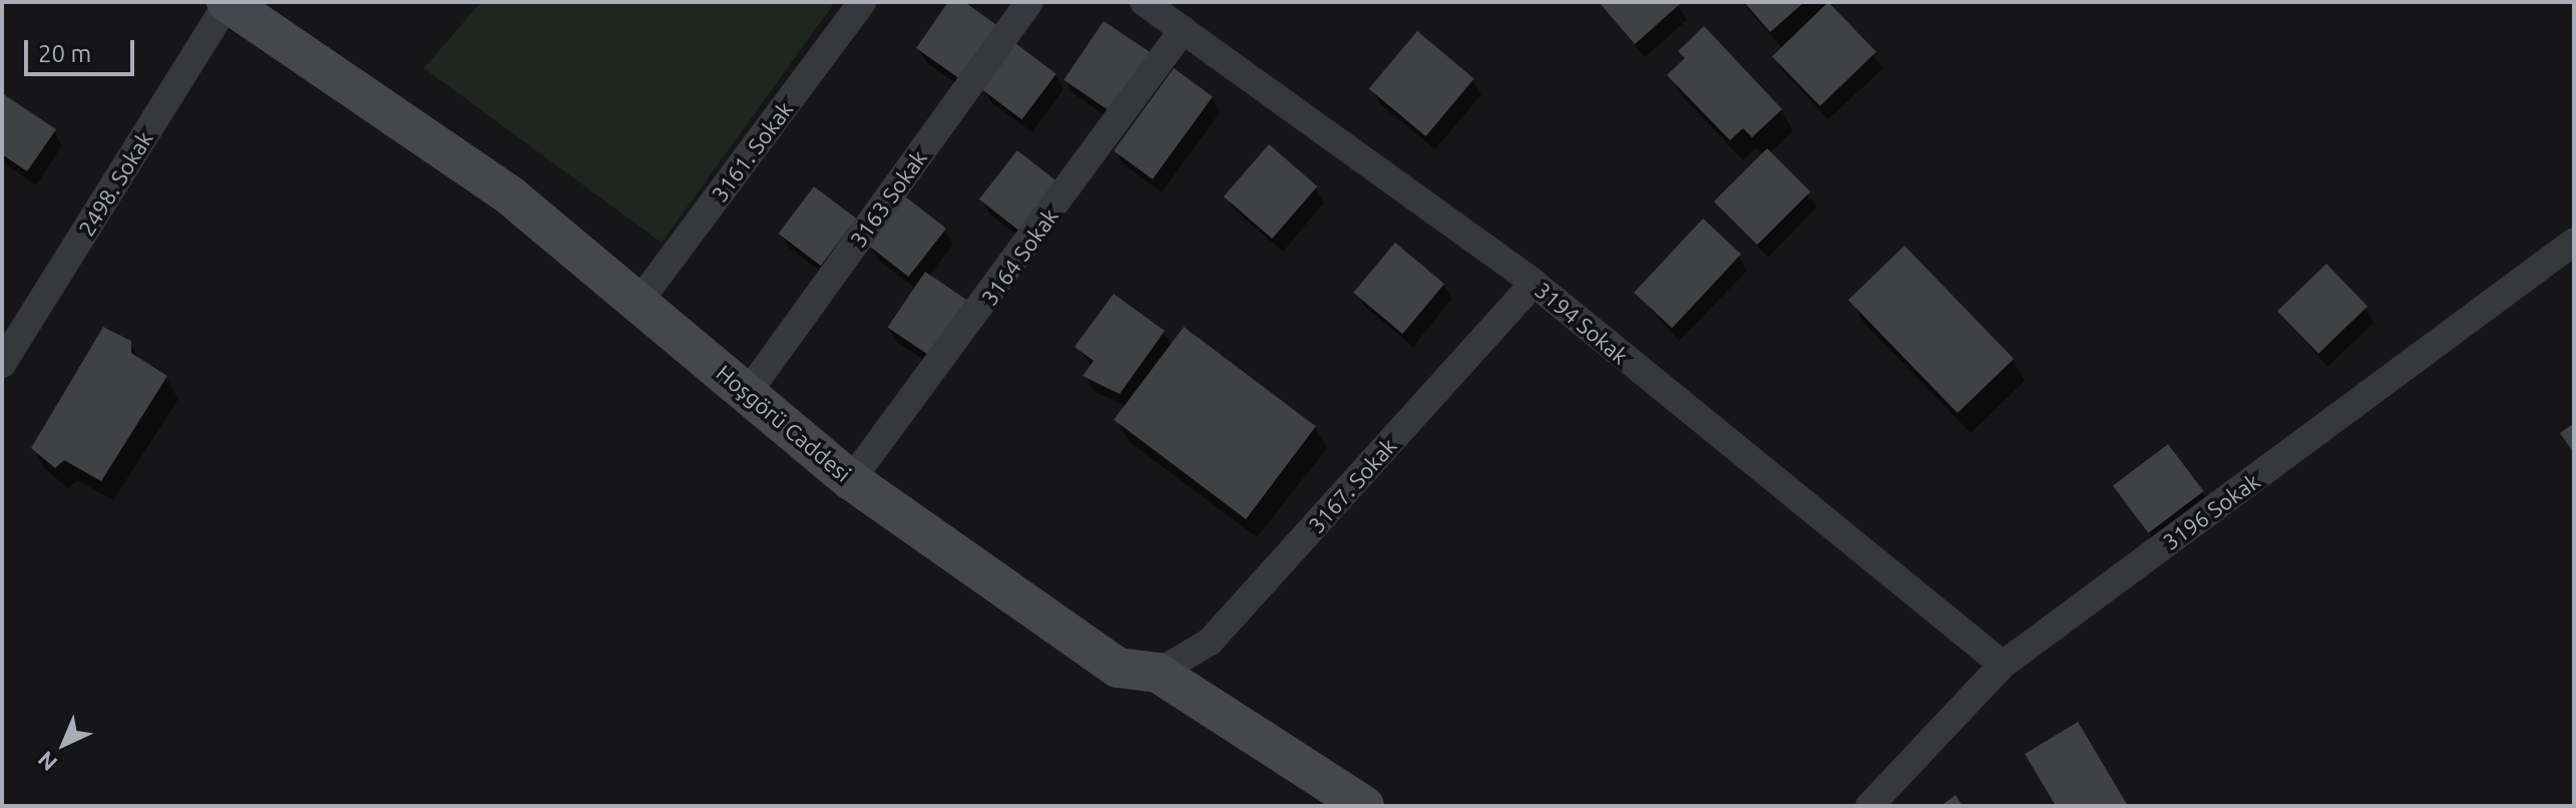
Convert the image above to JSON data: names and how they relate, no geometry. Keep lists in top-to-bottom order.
{
  "streets": {
    "street": [
      "3161. Sokak",
      "2498. Sokak",
      "3163 Sokak",
      "3164 Sokak",
      "3194 Sokak",
      "Hoşgörü Caddesi",
      "3167. Sokak",
      "3196 Sokak"
    ]
  },
  "crossings": [
    ["3161. Sokak", "Hoşgörü Caddesi"],
    ["2498. Sokak", "Hoşgörü Caddesi"],
    ["3163 Sokak", "Hoşgörü Caddesi"],
    ["3164 Sokak", "3194 Sokak"],
    ["3164 Sokak", "Hoşgörü Caddesi"],
    ["3194 Sokak", "3167. Sokak"],
    ["3194 Sokak", "3196 Sokak"],
    ["Hoşgörü Caddesi", "3167. Sokak"]
  ],
  "scale_bar": "20 m",
  "north": "bottom left"
}
